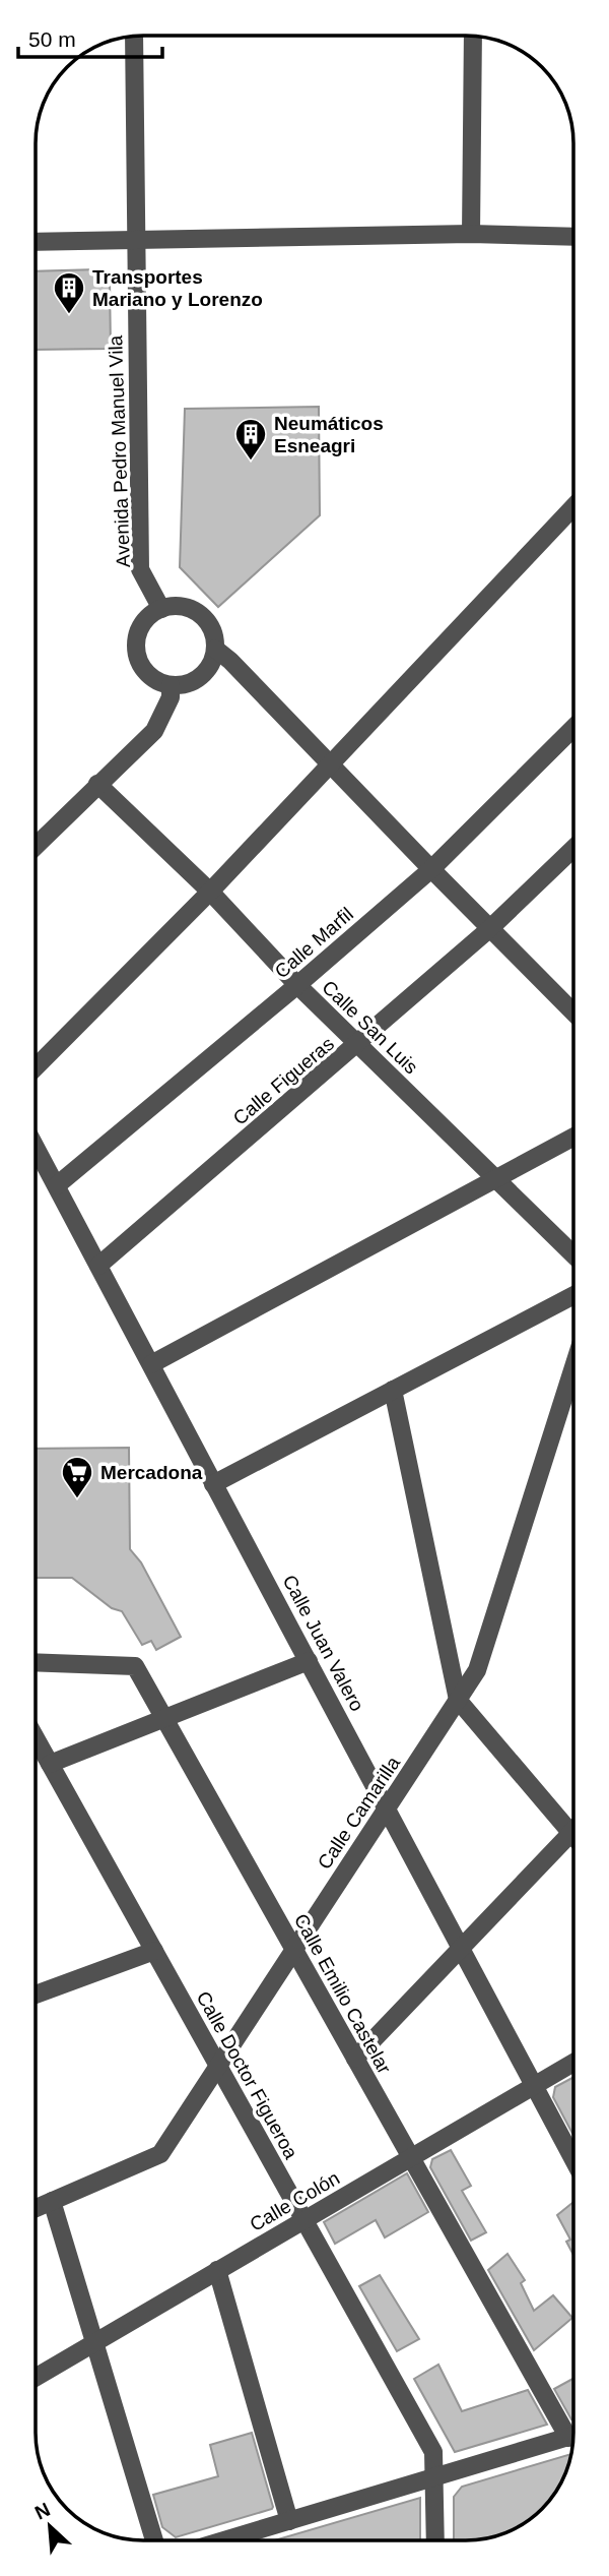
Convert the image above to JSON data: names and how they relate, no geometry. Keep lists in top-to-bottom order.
{
  "streets": {
    "street": [
      "Avenida Pedro Manuel Vila",
      "Calle Marfil",
      "Calle San Luis",
      "Calle Figueras",
      "Calle Juan Valero",
      "Calle Camarilla",
      "Calle Emilio Castelar",
      "Calle Doctor Figueroa",
      "Calle Colón"
    ]
  },
  "crossings": [
    ["Calle Marfil", "Calle San Luis"],
    ["Calle Marfil", "Calle Juan Valero"],
    ["Calle San Luis", "Calle Figueras"],
    ["Calle Figueras", "Calle Juan Valero"],
    ["Calle Juan Valero", "Calle Camarilla"],
    ["Calle Juan Valero", "Calle Colón"],
    ["Calle Camarilla", "Calle Emilio Castelar"],
    ["Calle Camarilla", "Calle Doctor Figueroa"],
    ["Calle Emilio Castelar", "Calle Colón"],
    ["Calle Doctor Figueroa", "Calle Colón"]
  ],
  "places": {
    "building": ["Transportes Mariano y Lorenzo", "Neumáticos Esneagri"],
    "supermarket": ["Mercadona"]
  },
  "scale_bar": "50 m",
  "north": "top left"
}
